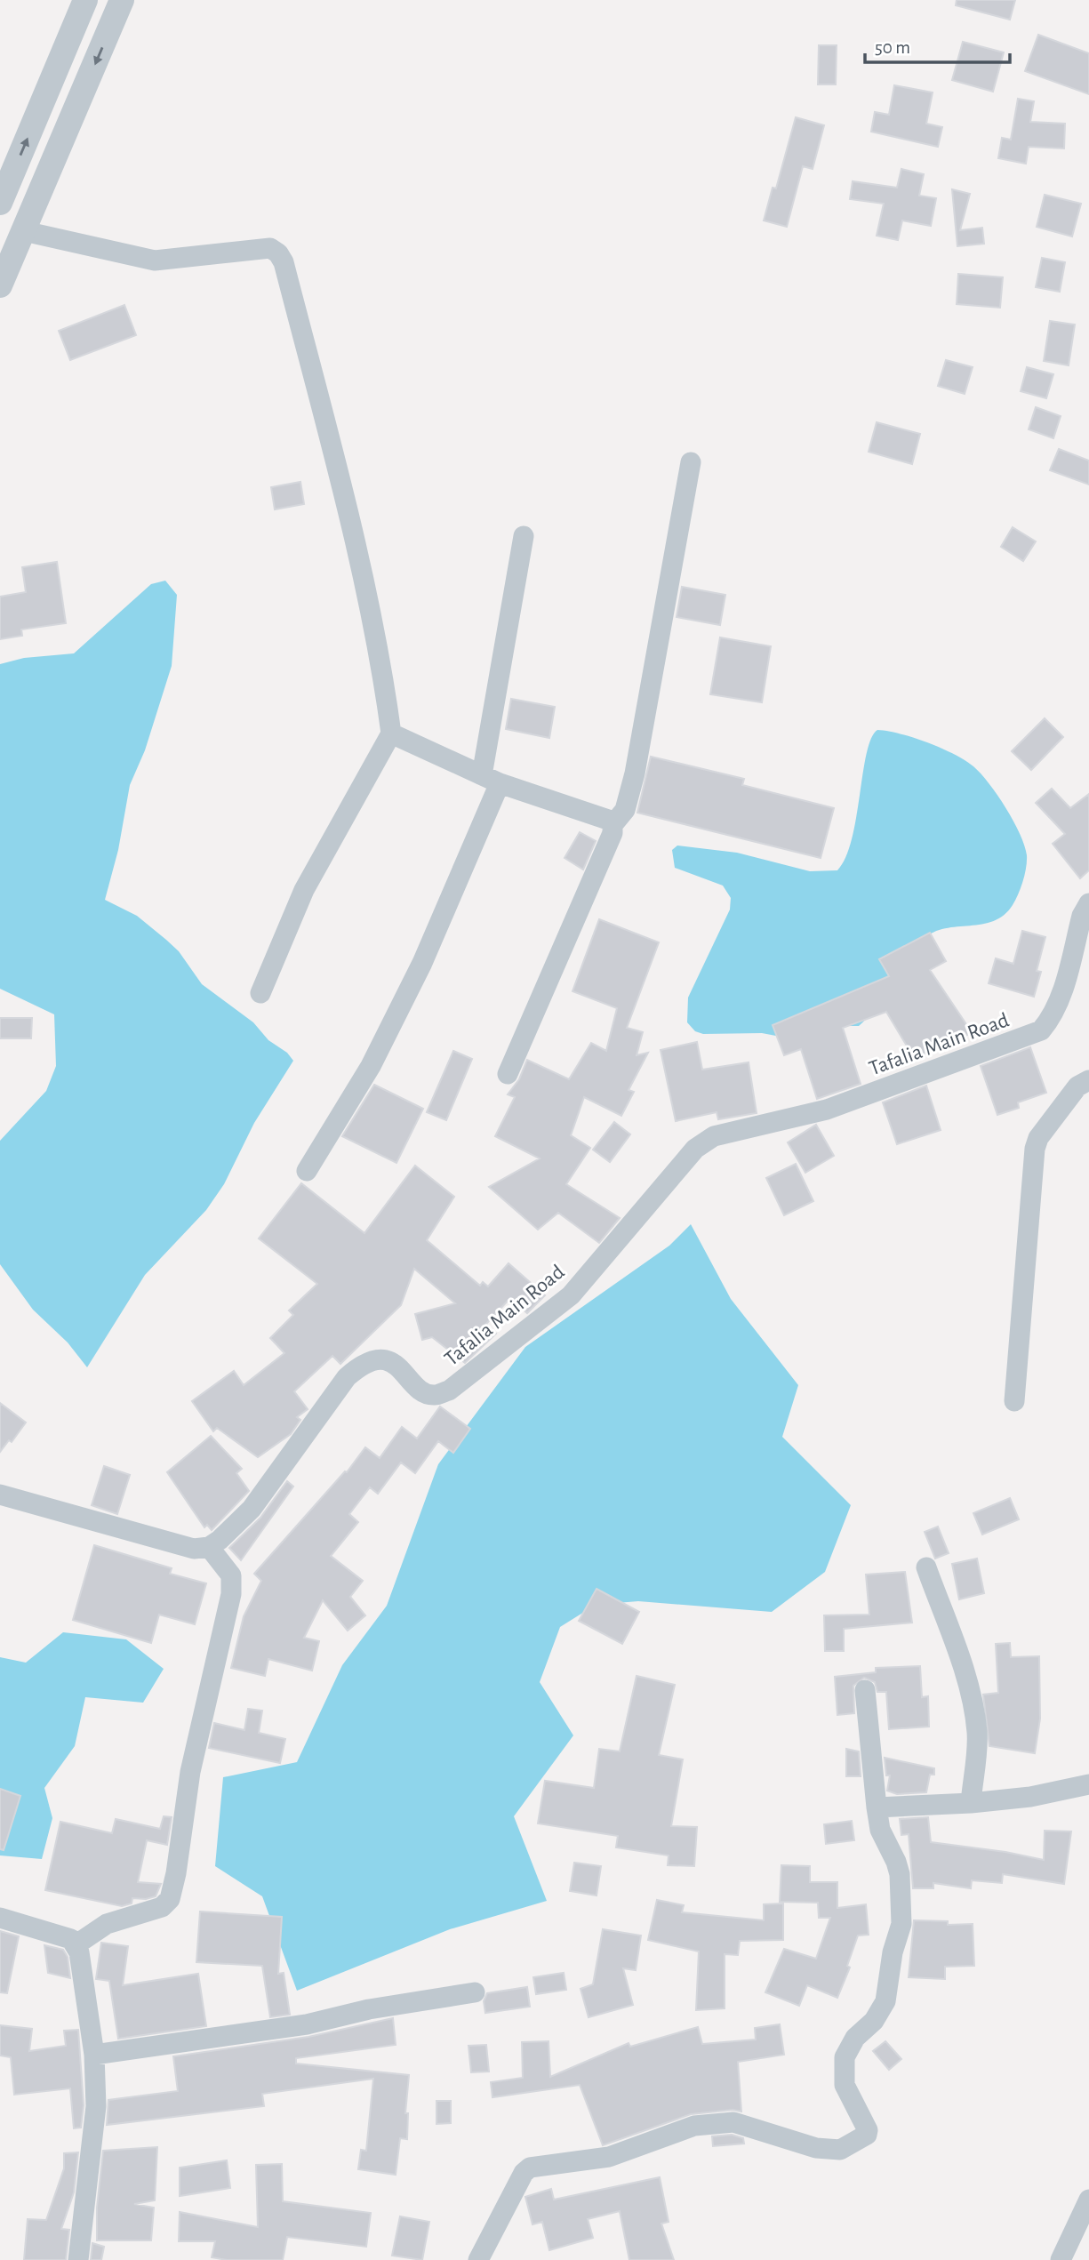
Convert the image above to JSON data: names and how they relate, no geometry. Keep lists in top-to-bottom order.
{
  "streets": {
    "street": ["Tafalia Main Road"]
  },
  "scale_bar": "50 m"
}
